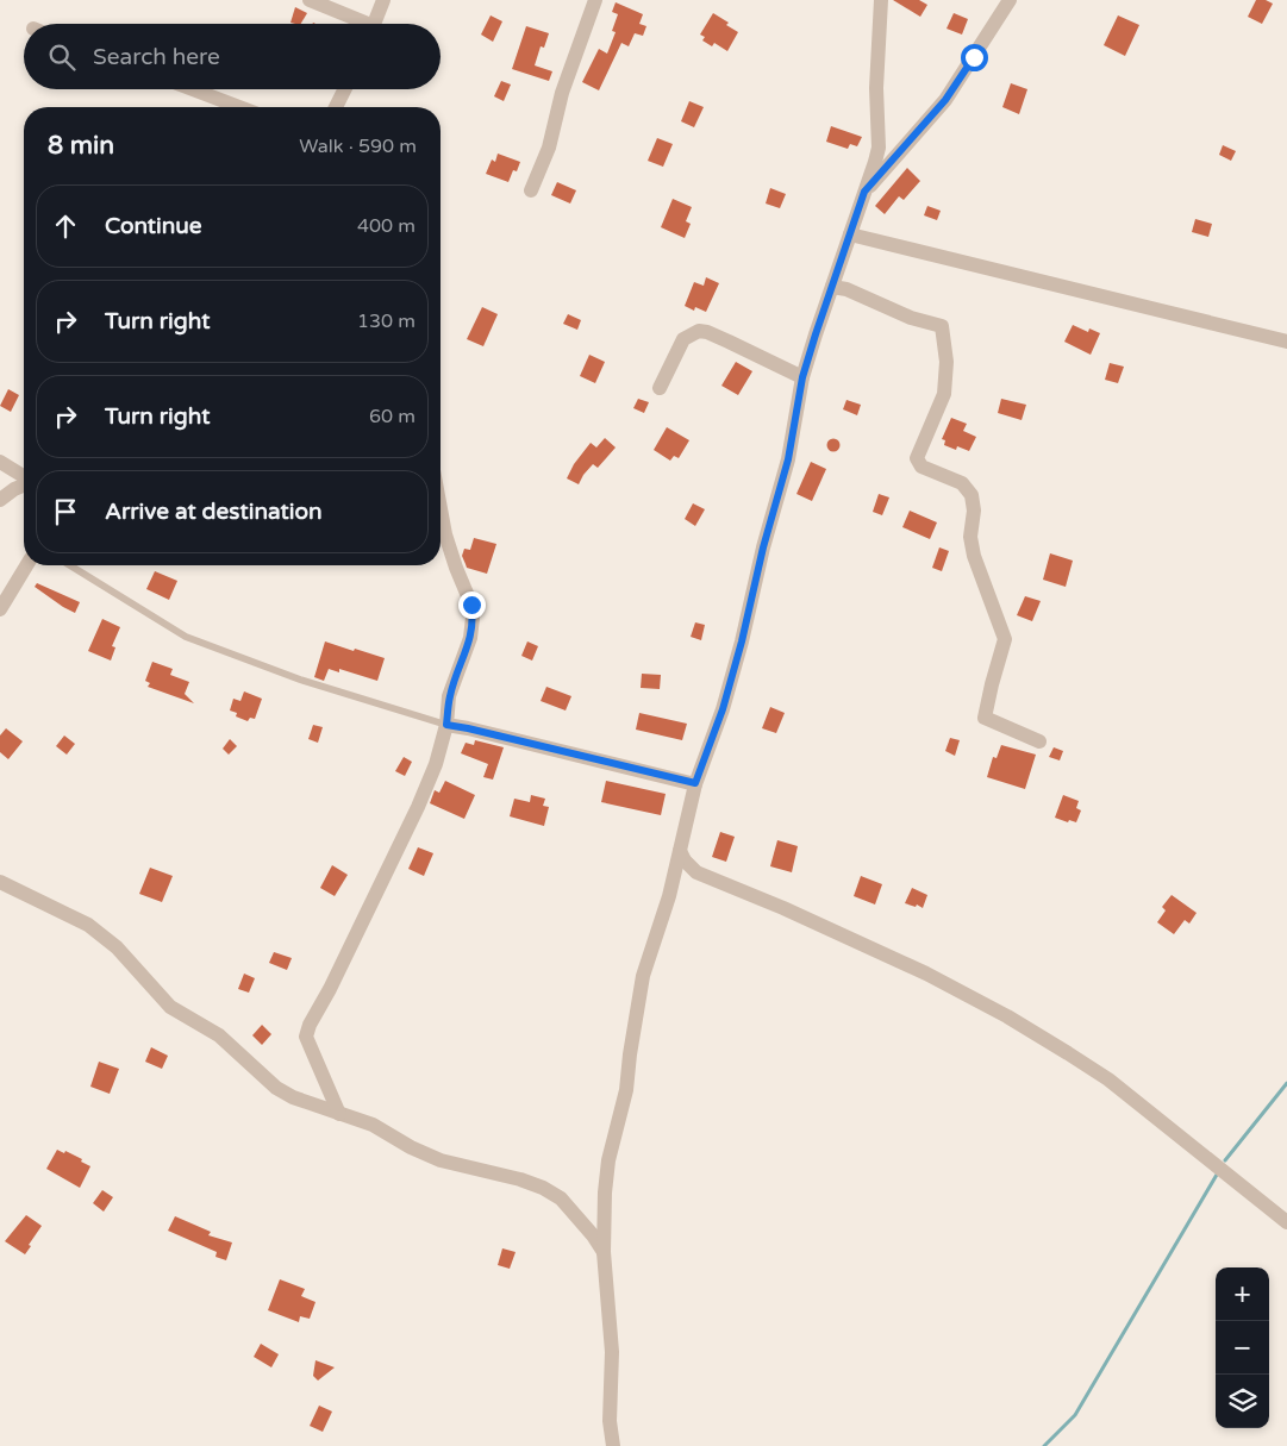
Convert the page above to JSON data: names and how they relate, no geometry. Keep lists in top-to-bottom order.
{
  "page": {
    "search": "Search here",
    "heading": ["8 min", "Walk · 590 m"],
    "list": [
      ["Continue", "400 m"],
      ["Turn right", "130 m"],
      ["Turn right", "60 m"],
      "Arrive at destination"
    ],
    "map_buttons": ["+", "−"]
  }
}
